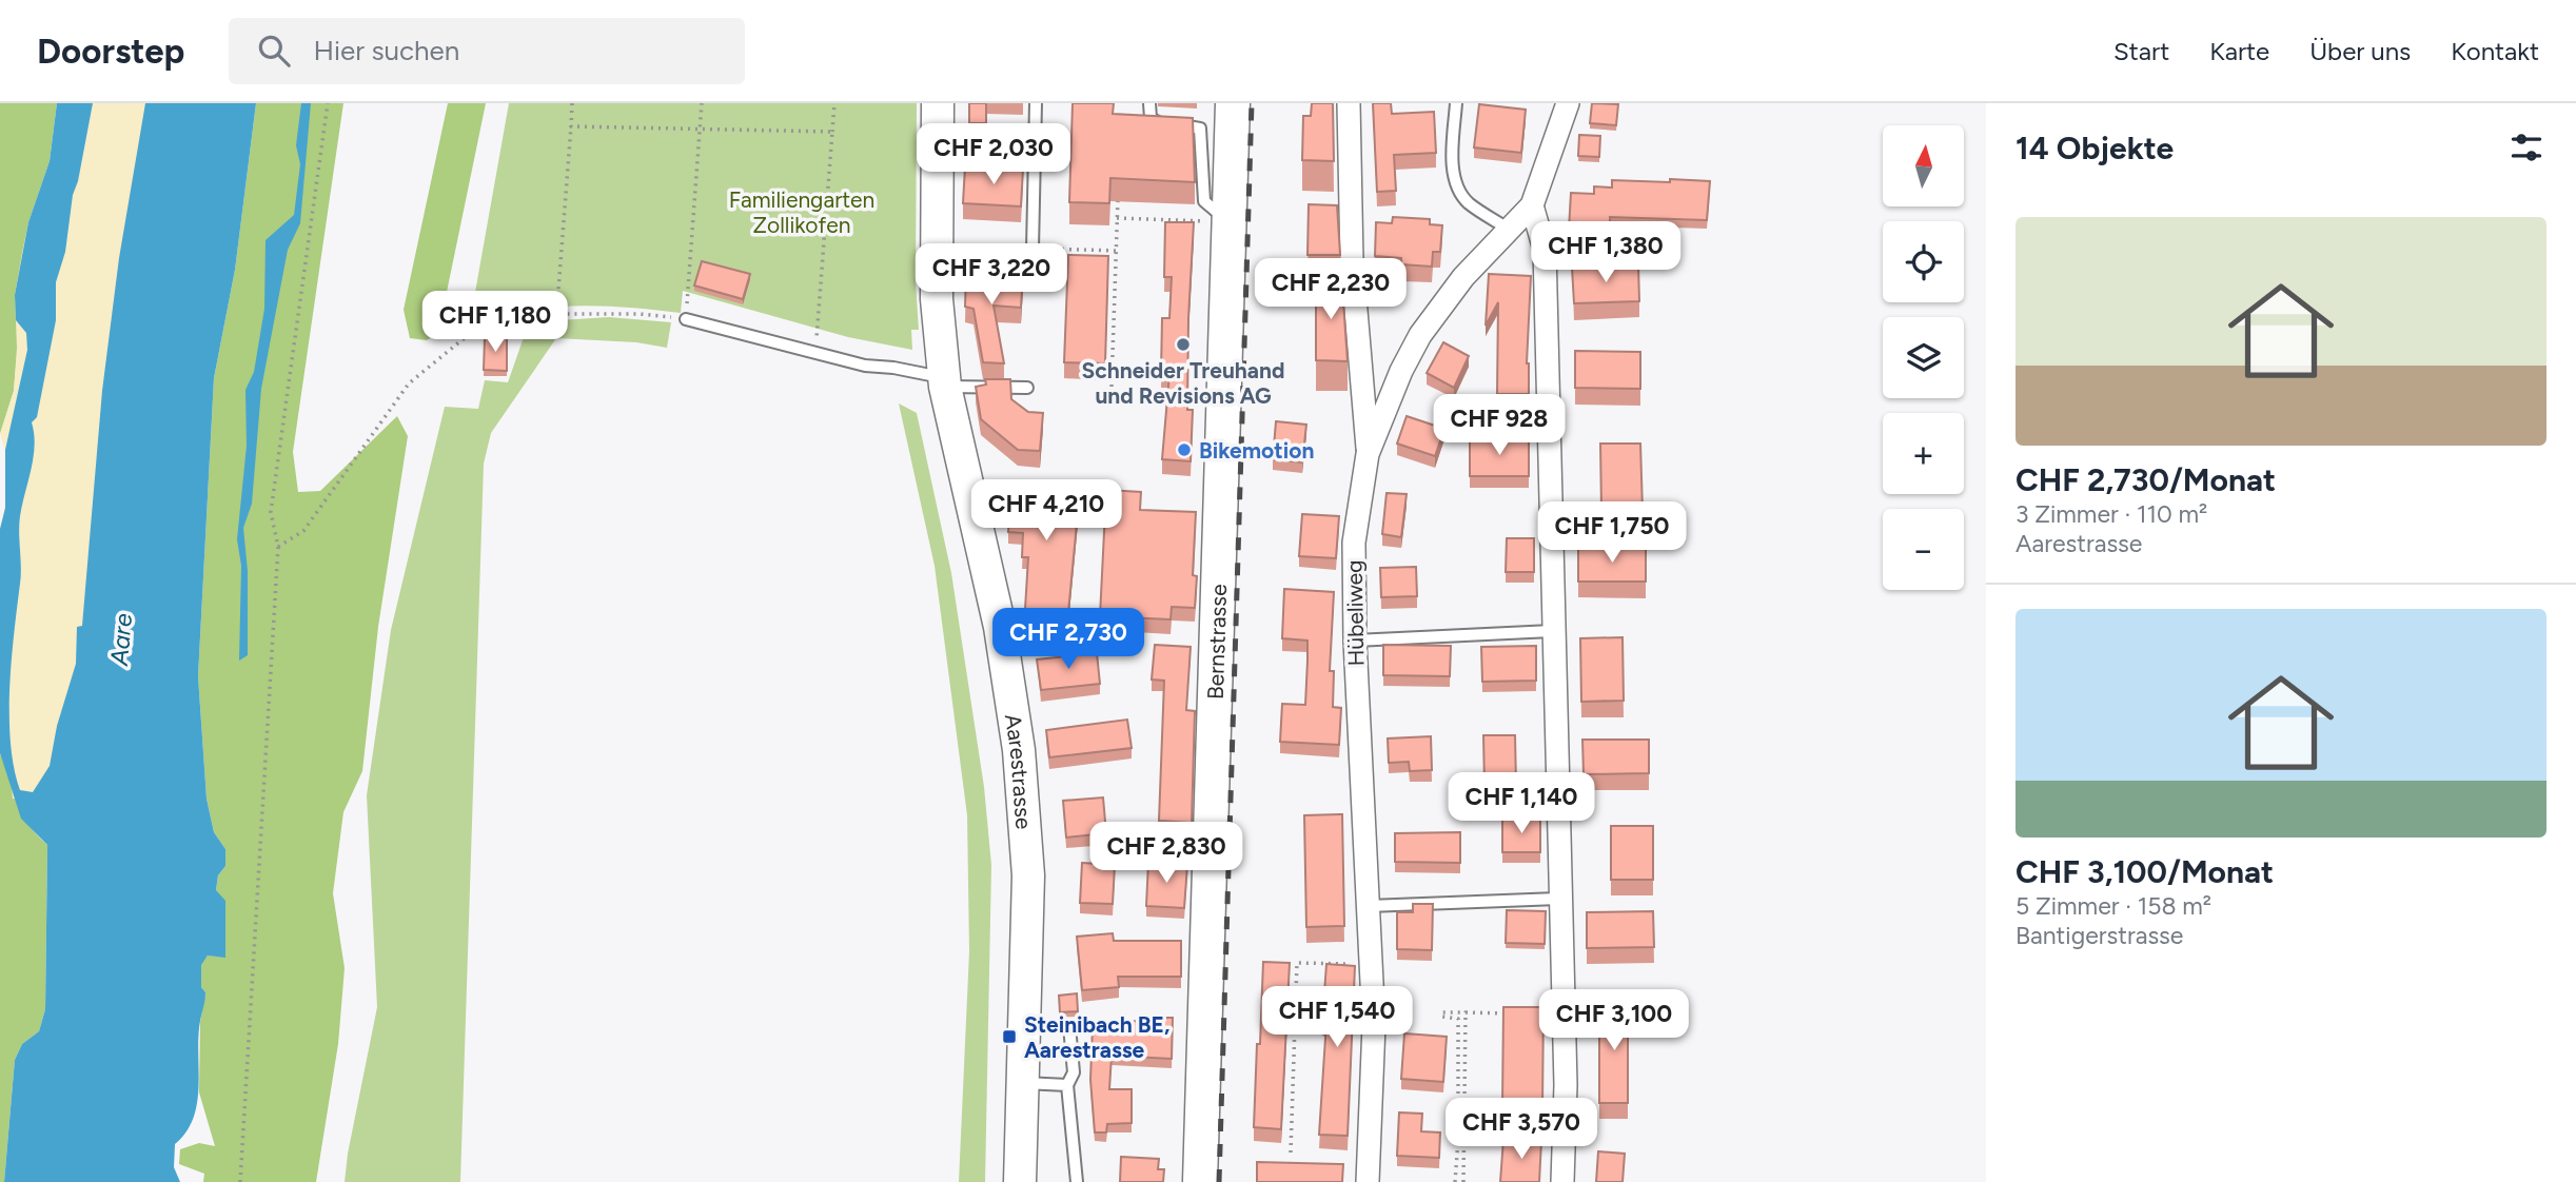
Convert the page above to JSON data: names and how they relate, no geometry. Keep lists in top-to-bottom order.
{
  "streets": {
    "main road": ["Bernstrasse"],
    "street": ["Hübeliweg", "Aarestrasse"]
  },
  "water": ["Aare"],
  "parks": ["Familiengarten Zollikofen"],
  "places": {
    "other": ["Schneider Treuhand und Revisions AG", "Bikemotion"],
    "transit": ["Steinibach BE, Aarestrasse"]
  },
  "north": "top",
  "page": {
    "header": "Doorstep",
    "search": "Hier suchen",
    "nav": [
      "Start",
      "Karte",
      "Über uns",
      "Kontakt"
    ],
    "heading": "14 Objekte",
    "price": [
      "CHF 2,030",
      "CHF 1,380",
      "CHF 3,220",
      "CHF 2,230",
      "CHF 1,180",
      "CHF 928",
      "CHF 4,210",
      "CHF 1,750",
      "CHF 2,730",
      "CHF 1,140",
      "CHF 2,830",
      "CHF 1,540",
      "CHF 3,100",
      "CHF 3,570"
    ],
    "map_buttons": ["+", "−"],
    "list": [
      {
        "name": "CHF 2,730/Monat",
        "note": "3 Zimmer · 110 m² · Aarestrasse"
      },
      {
        "name": "CHF 3,100/Monat",
        "note": "5 Zimmer · 158 m² · Bantigerstrasse"
      }
    ]
  }
}
